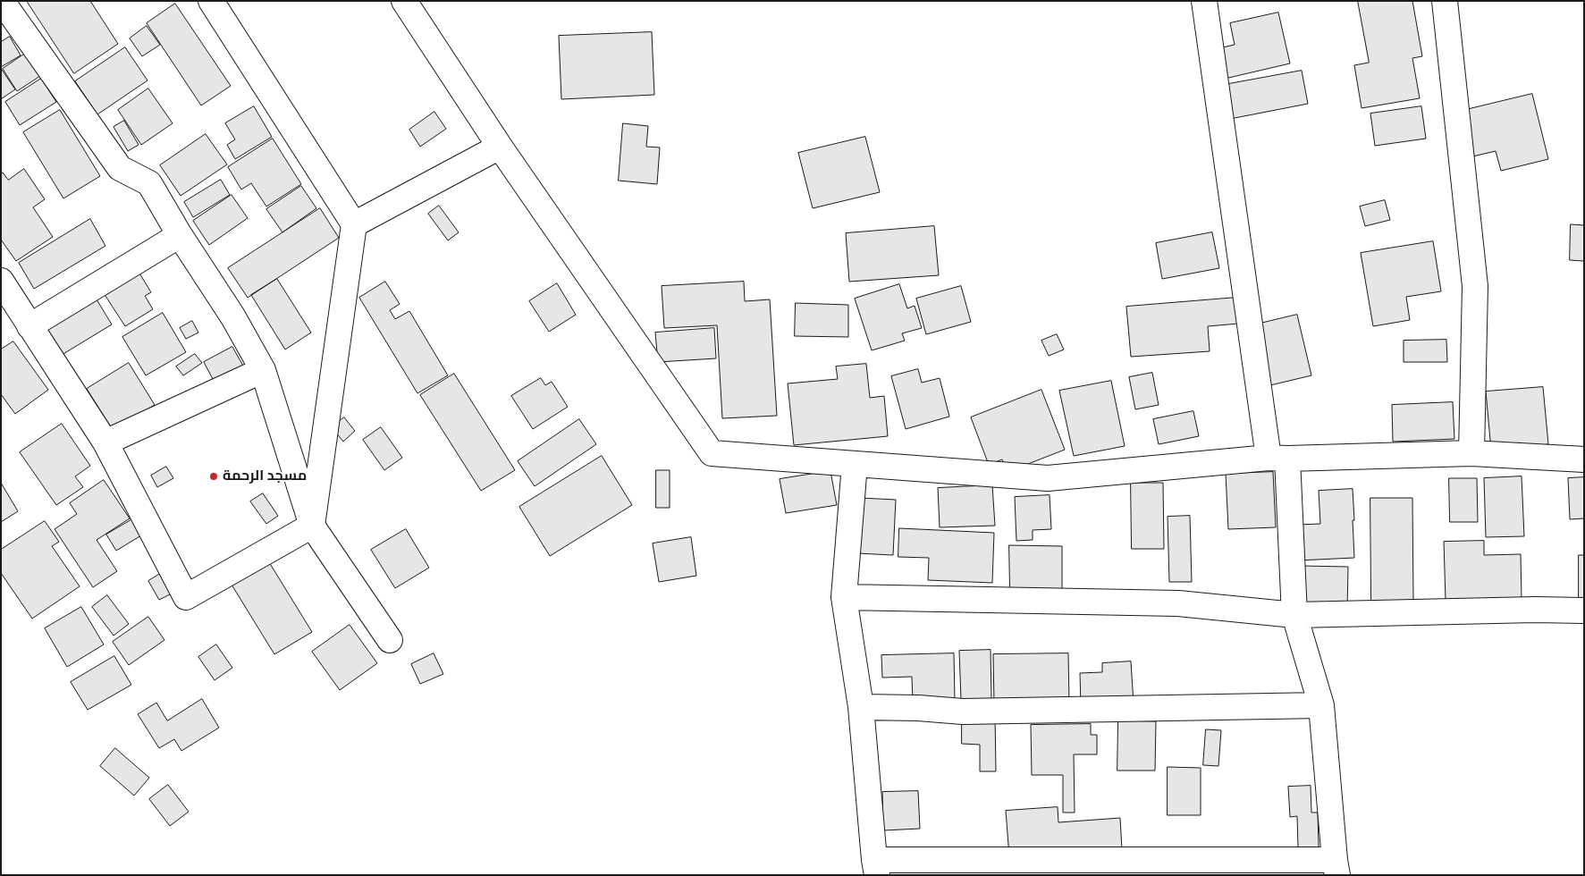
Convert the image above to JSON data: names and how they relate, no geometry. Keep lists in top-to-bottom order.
{
  "places": ["مسجد الرحمة"]
}
